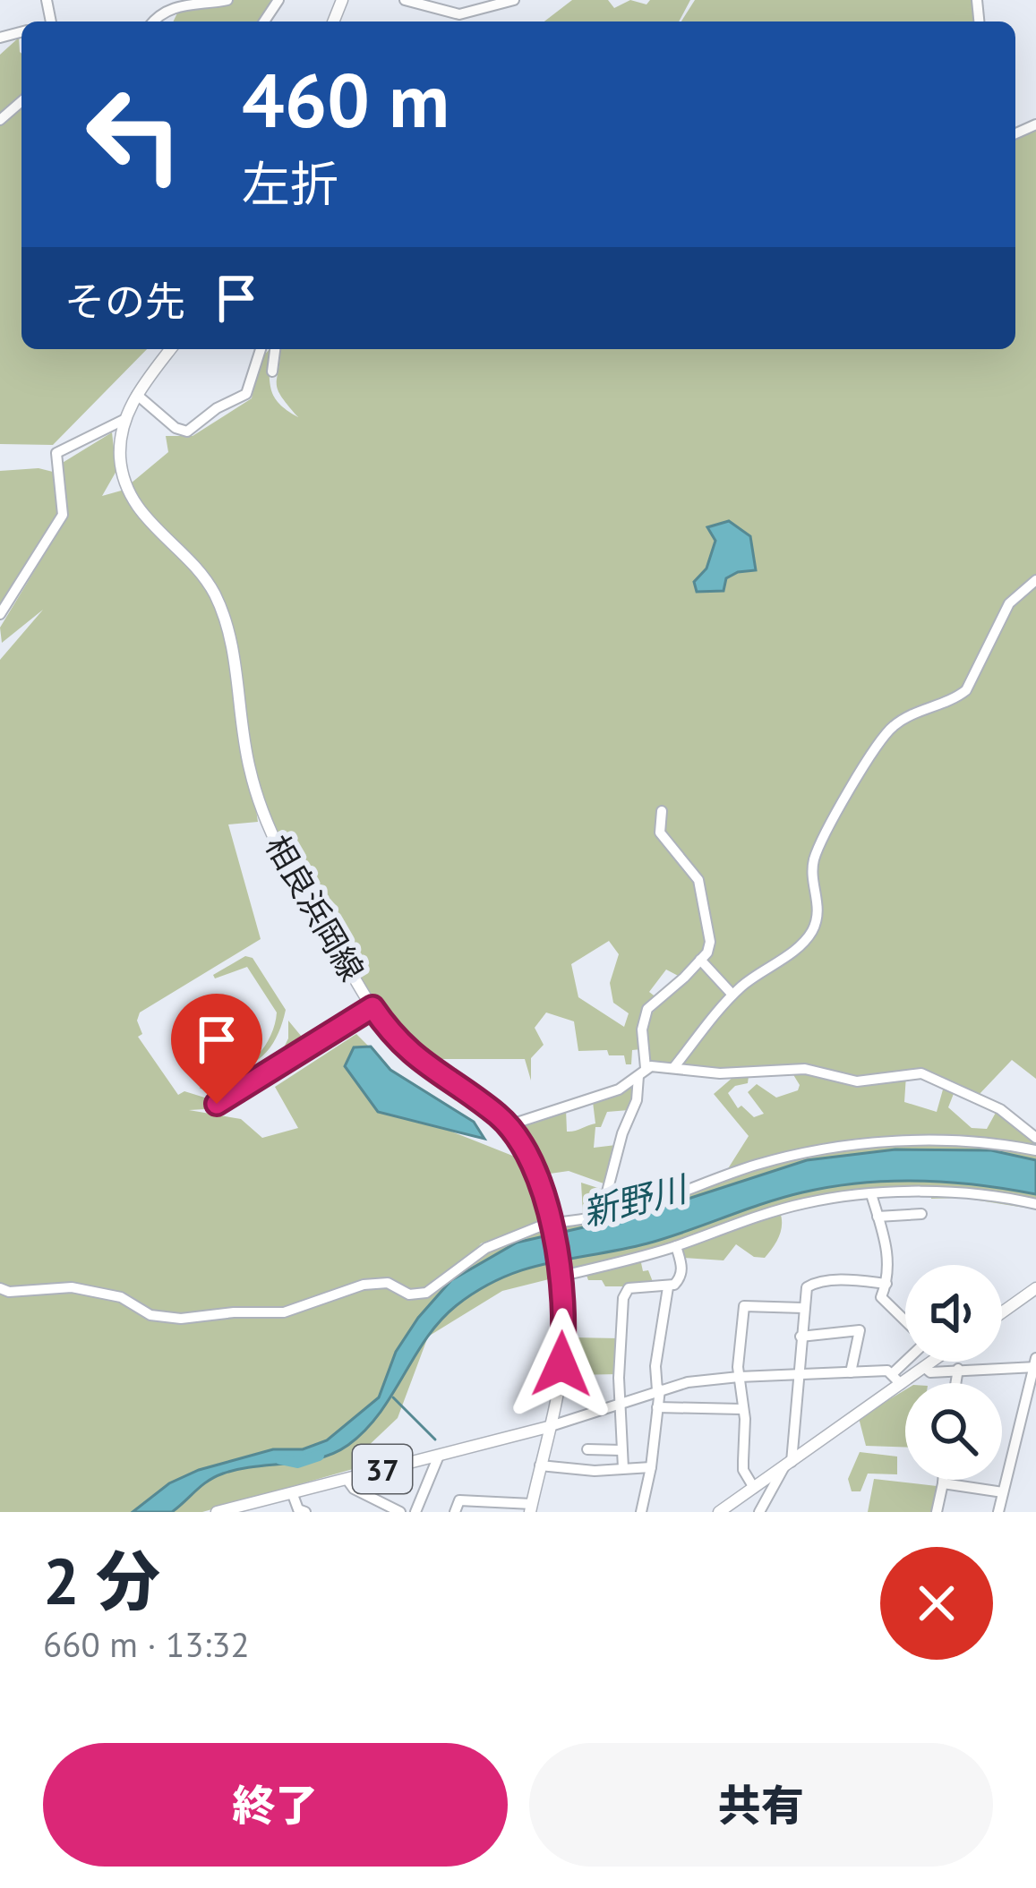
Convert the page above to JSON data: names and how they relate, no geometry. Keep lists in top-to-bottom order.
{
  "streets": {
    "main road": ["相良浜岡線", "37"]
  },
  "crossings": [
    ["相良浜岡線", "37"]
  ],
  "water": ["新野川"],
  "page": {
    "turn": ["460 m", "左折"],
    "then": "その先",
    "heading": ["2 分", "660 m · 13:32"],
    "buttons": ["終了", "共有"]
  }
}
